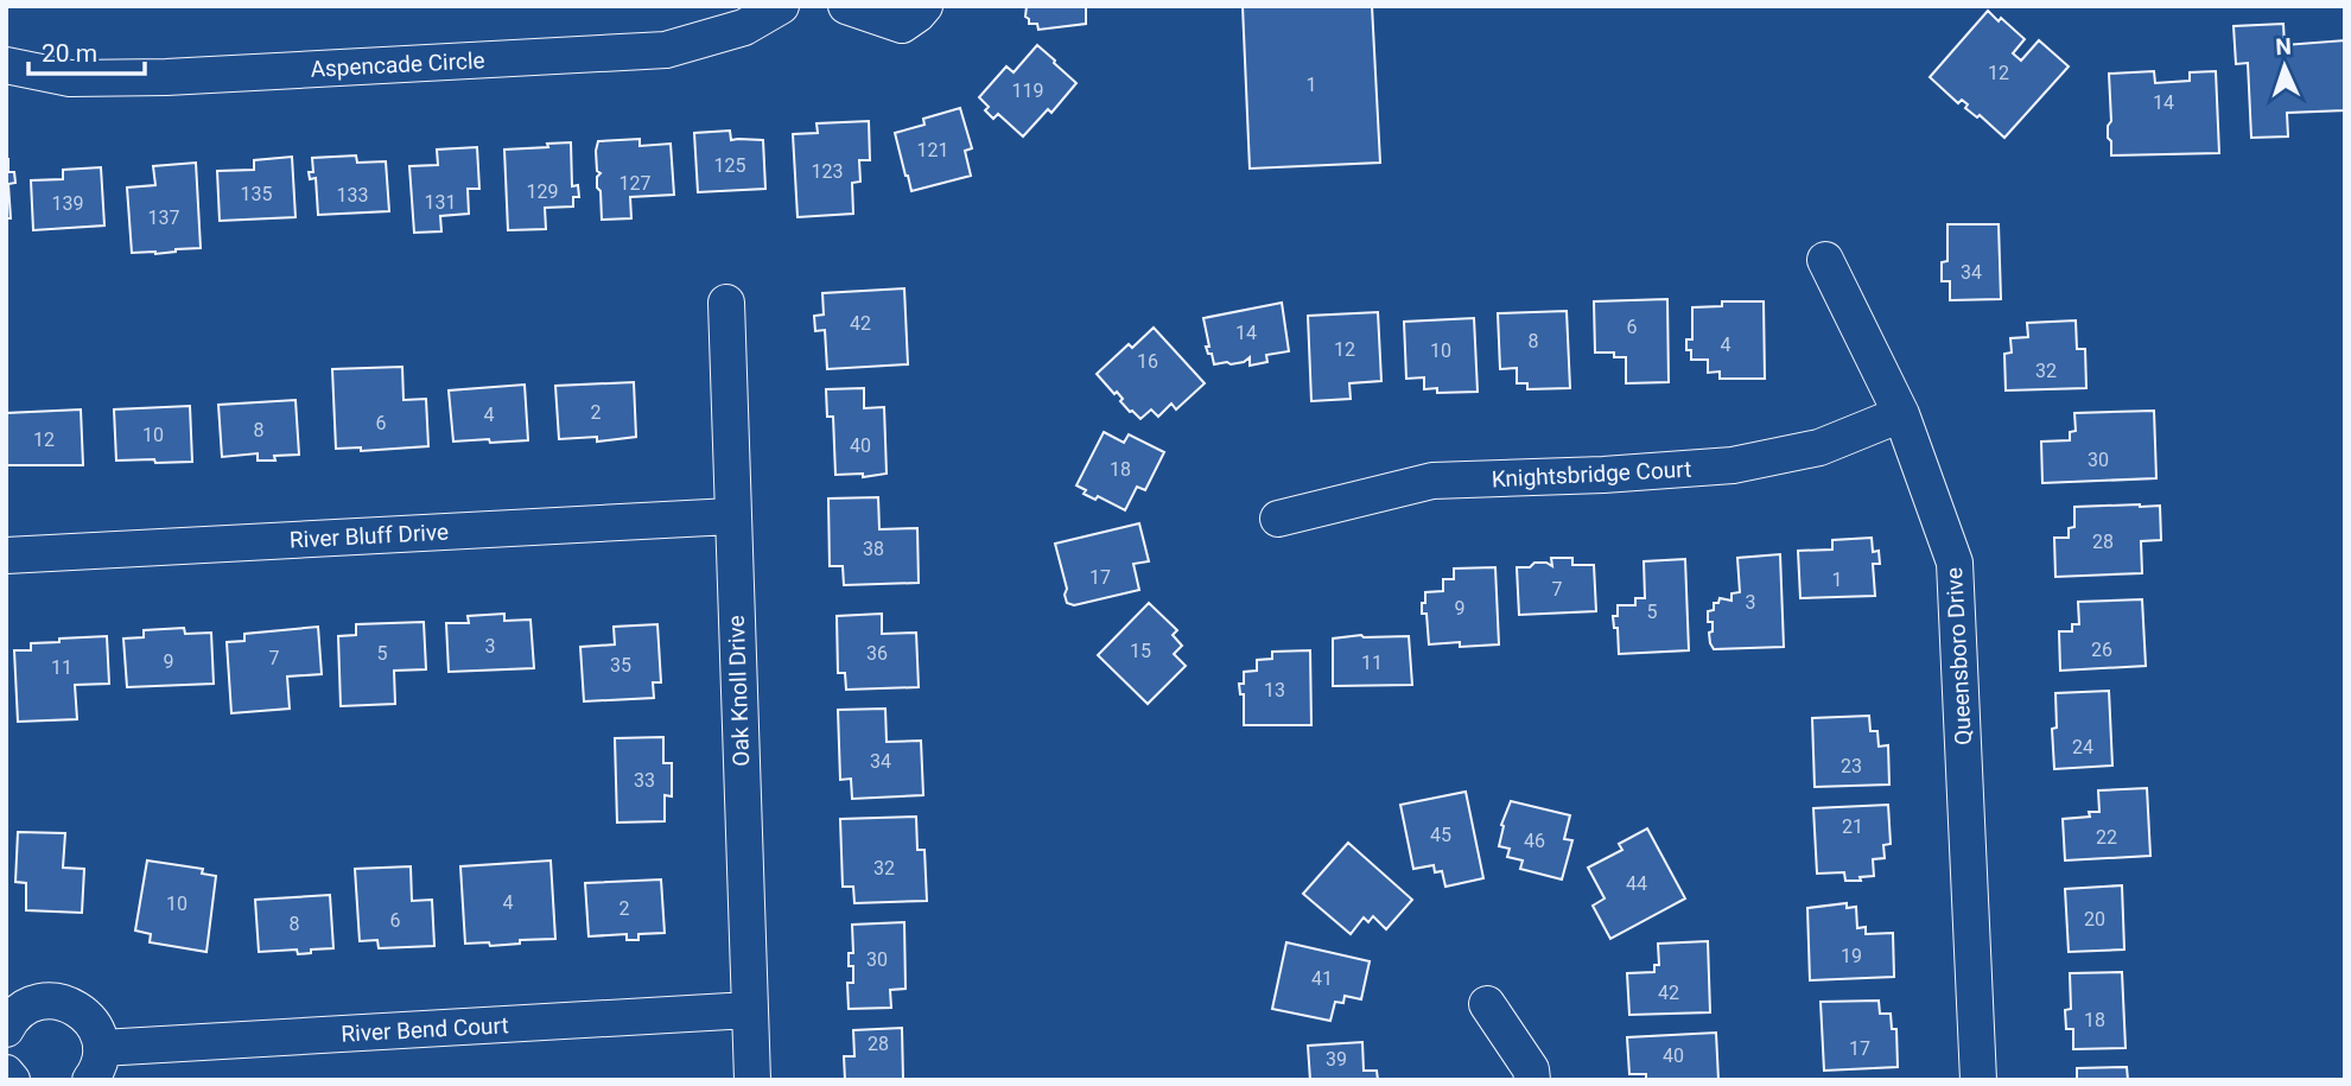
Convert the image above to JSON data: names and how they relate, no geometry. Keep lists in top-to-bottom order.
{
  "streets": {
    "street": [
      "Aspencade Circle",
      "Knightsbridge Court",
      "River Bluff Drive",
      "Queensboro Drive",
      "Oak Knoll Drive",
      "River Bend Court"
    ]
  },
  "crossings": [
    ["Knightsbridge Court", "Queensboro Drive"],
    ["River Bluff Drive", "Oak Knoll Drive"],
    ["Oak Knoll Drive", "River Bend Court"]
  ],
  "house_numbers": [
    "12",
    "1",
    "119",
    "14",
    "121",
    "125",
    "123",
    "127",
    "129",
    "135",
    "133",
    "131",
    "139",
    "137",
    "34",
    "42",
    "6",
    "14",
    "8",
    "4",
    "12",
    "10",
    "16",
    "32",
    "2",
    "4",
    "6",
    "8",
    "10",
    "12",
    "40",
    "30",
    "18",
    "28",
    "38",
    "17",
    "1",
    "7",
    "3",
    "9",
    "5",
    "3",
    "26",
    "15",
    "5",
    "36",
    "7",
    "9",
    "11",
    "35",
    "11",
    "13",
    "24",
    "34",
    "23",
    "33",
    "21",
    "45",
    "22",
    "46",
    "32",
    "44",
    "4",
    "10",
    "2",
    "20",
    "6",
    "8",
    "19",
    "30",
    "41",
    "42",
    "18",
    "28",
    "17",
    "40",
    "39"
  ],
  "scale_bar": "20 m",
  "north": "top"
}
